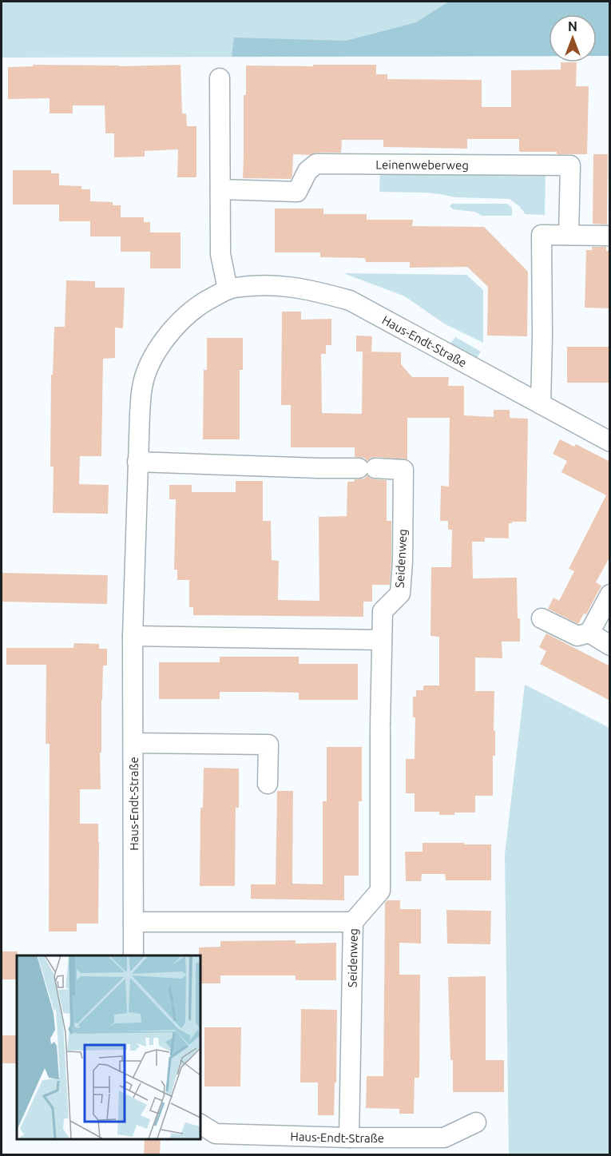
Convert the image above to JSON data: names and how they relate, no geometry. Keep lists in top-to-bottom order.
{
  "streets": {
    "street": ["Leinenweberweg", "Haus-Endt-Straße", "Seidenweg"]
  },
  "crossings": [
    ["Haus-Endt-Straße", "Seidenweg"]
  ],
  "north": "top"
}
